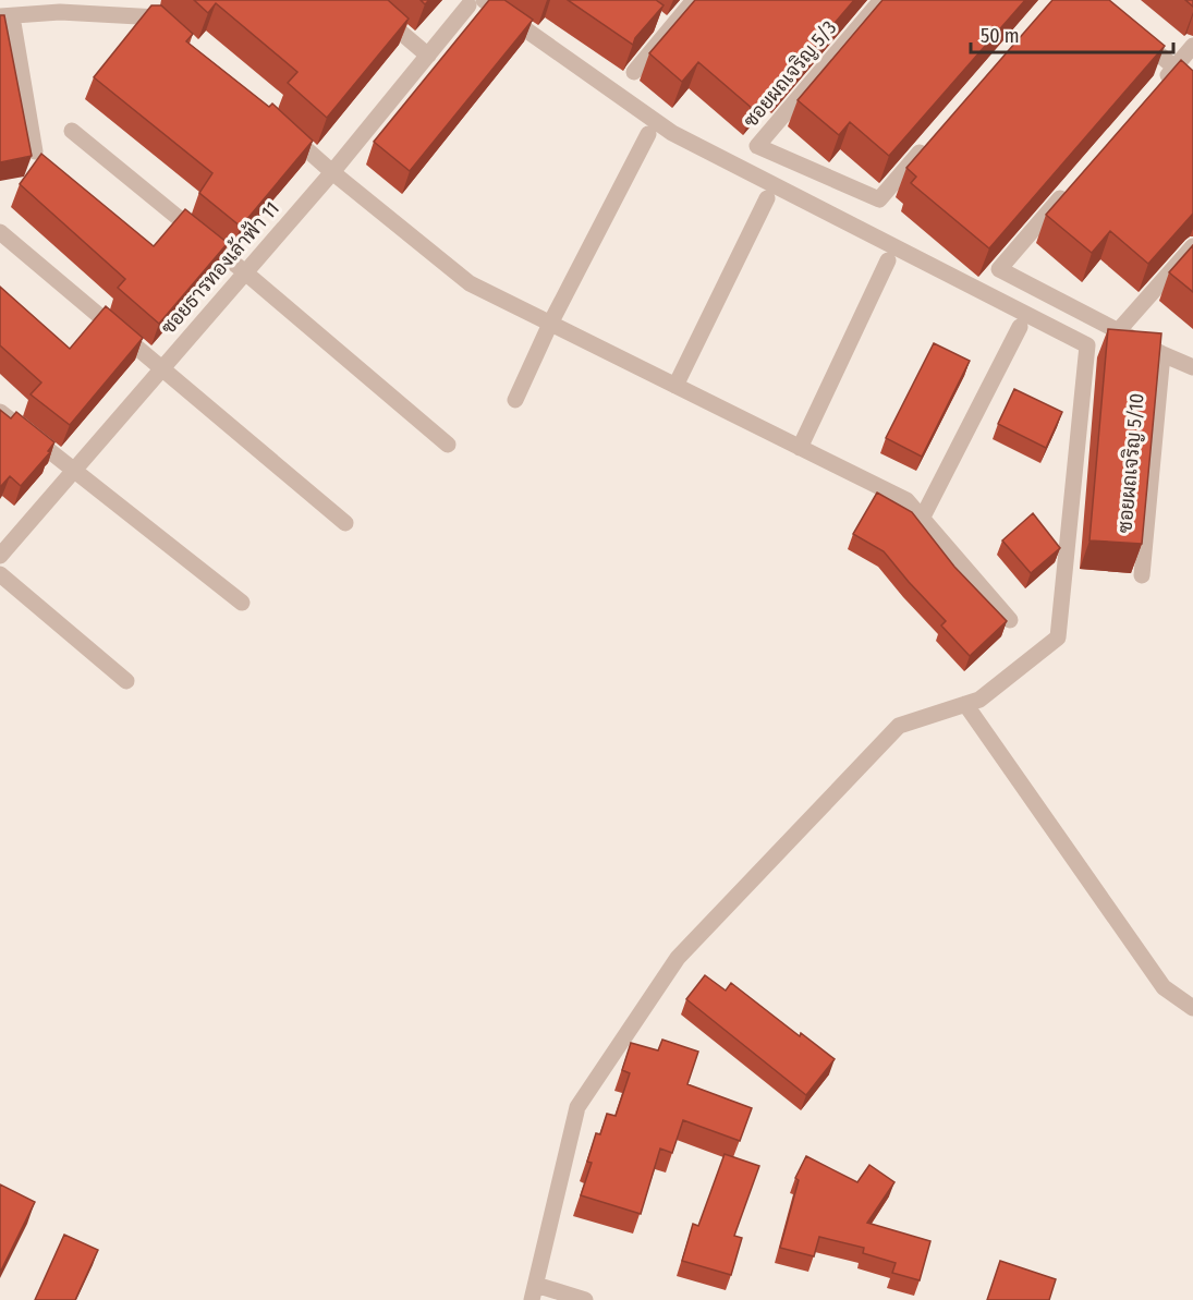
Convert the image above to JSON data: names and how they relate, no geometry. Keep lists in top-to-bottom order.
{
  "streets": {
    "street": ["ซอยผถเจริญ 5/3", "ซอยธารทองเล้าฟ้า 11", "ซอยผถเจริญ 5/10"]
  },
  "scale_bar": "50 m"
}
